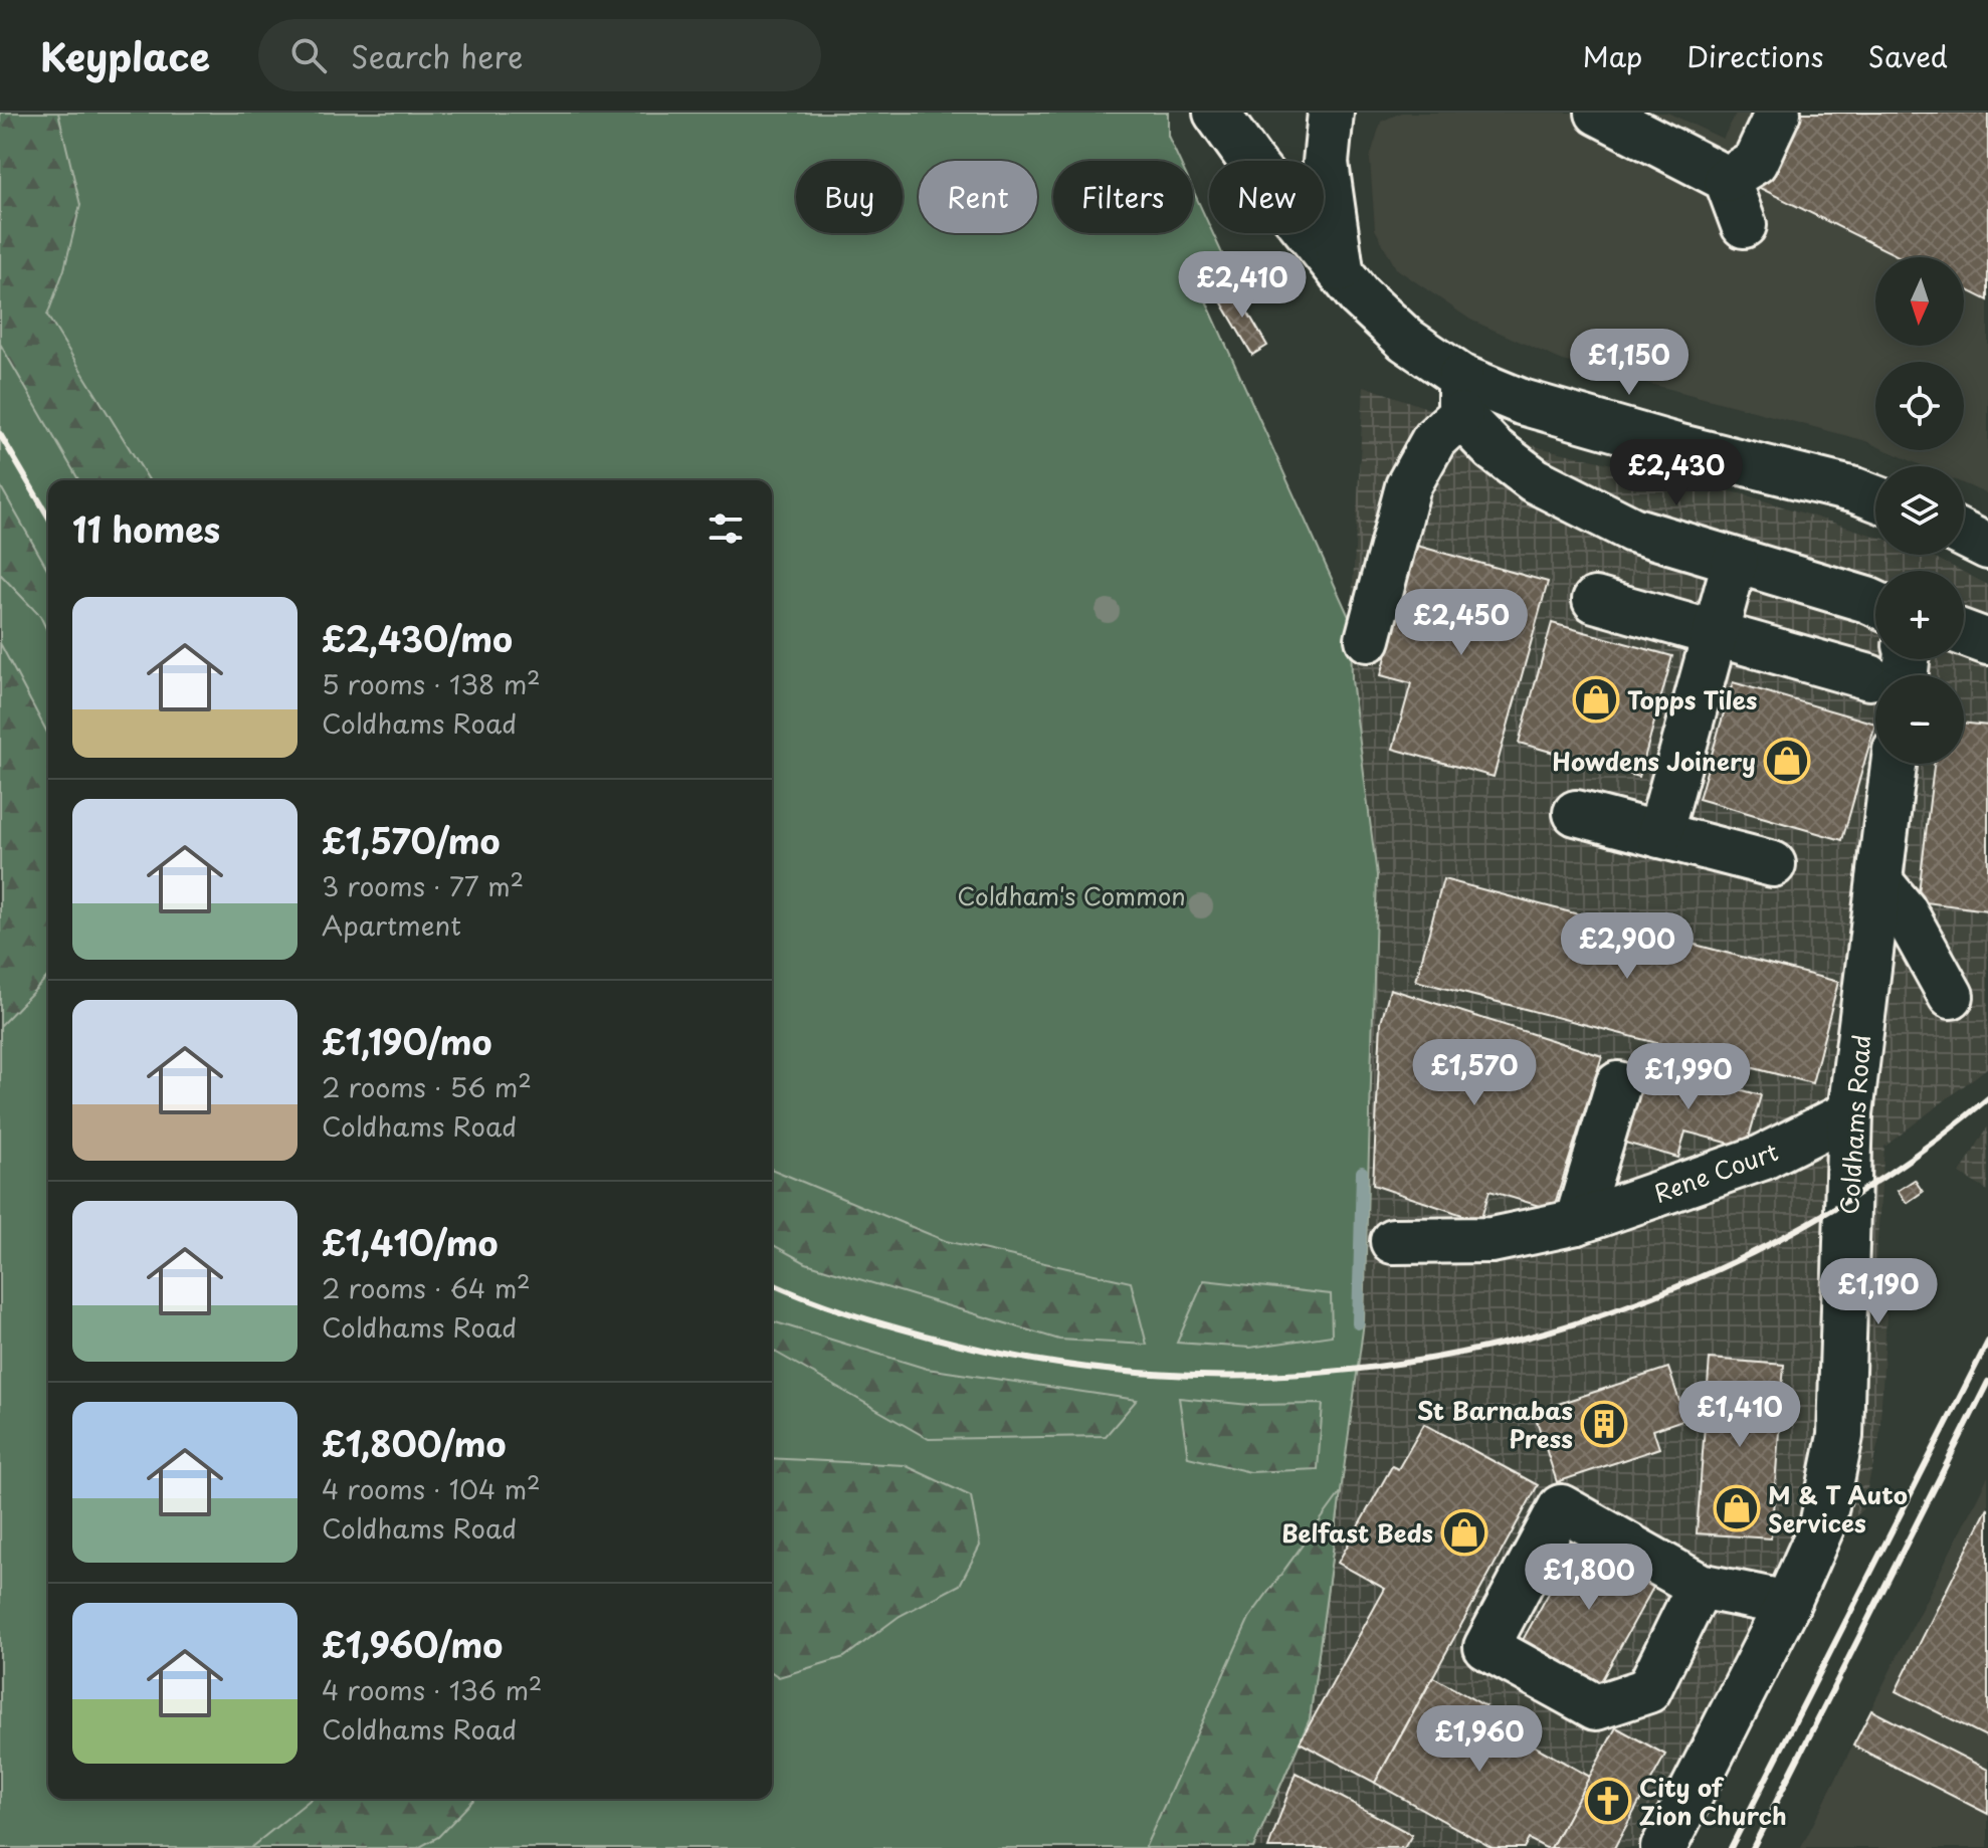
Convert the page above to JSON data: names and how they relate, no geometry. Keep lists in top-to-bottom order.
{
  "streets": {
    "street": ["Coldhams Road", "Rene Court"]
  },
  "crossings": [
    ["Coldhams Road", "Rene Court"]
  ],
  "parks": ["Coldham's Common"],
  "places": {
    "shop": [
      "Topps Tiles",
      "Howdens Joinery",
      "M & T Auto Services",
      "Belfast Beds"
    ],
    "building": ["St Barnabas Press"],
    "church": ["City of Zion Church"]
  },
  "north": "bottom",
  "page": {
    "header": "Keyplace",
    "search": "Search here",
    "nav": ["Map", "Directions", "Saved"],
    "chip": [
      "Buy",
      "Rent",
      "Filters",
      "New"
    ],
    "price": [
      "£2,410",
      "£1,150",
      "£2,430",
      "£2,450",
      "£2,900",
      "£1,570",
      "£1,990",
      "£1,190",
      "£1,410",
      "£1,800",
      "£1,960"
    ],
    "map_buttons": ["+", "−"],
    "heading": "11 homes",
    "list": [
      {
        "name": "£2,430/mo",
        "note": "5 rooms · 138 m² · Coldhams Road"
      },
      {
        "name": "£1,570/mo",
        "note": "3 rooms · 77 m² · Apartment"
      },
      {
        "name": "£1,190/mo",
        "note": "2 rooms · 56 m² · Coldhams Road"
      },
      {
        "name": "£1,410/mo",
        "note": "2 rooms · 64 m² · Coldhams Road"
      },
      {
        "name": "£1,800/mo",
        "note": "4 rooms · 104 m² · Coldhams Road"
      },
      {
        "name": "£1,960/mo",
        "note": "4 rooms · 136 m² · Coldhams Road"
      }
    ]
  }
}
